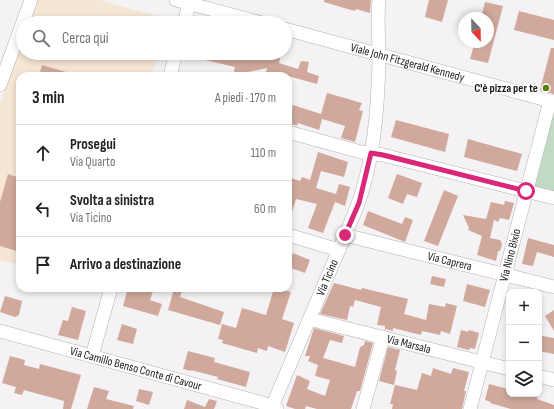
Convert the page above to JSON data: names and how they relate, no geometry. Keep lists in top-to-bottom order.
{
  "streets": {
    "street": [
      "Viale John Fitzgerald Kennedy",
      "Via Nino Bixio",
      "Via Caprera",
      "Via Ticino",
      "Via Marsala",
      "Via Camillo Benso Conte di Cavour"
    ]
  },
  "crossings": [
    ["Viale John Fitzgerald Kennedy", "Via Nino Bixio"],
    ["Viale John Fitzgerald Kennedy", "Via Ticino"],
    ["Via Nino Bixio", "Via Caprera"],
    ["Via Nino Bixio", "Via Marsala"],
    ["Via Caprera", "Via Ticino"],
    ["Via Ticino", "Via Marsala"],
    ["Via Ticino", "Via Camillo Benso Conte di Cavour"]
  ],
  "places": ["C'è pizza per te"],
  "north": "bottom",
  "page": {
    "search": "Cerca qui",
    "heading": ["3 min", "A piedi · 170 m"],
    "list": [
      ["Prosegui", "Via Quarto", "110 m"],
      ["Svolta a sinistra", "Via Ticino", "60 m"],
      "Arrivo a destinazione"
    ],
    "map_buttons": ["+", "−"]
  }
}
